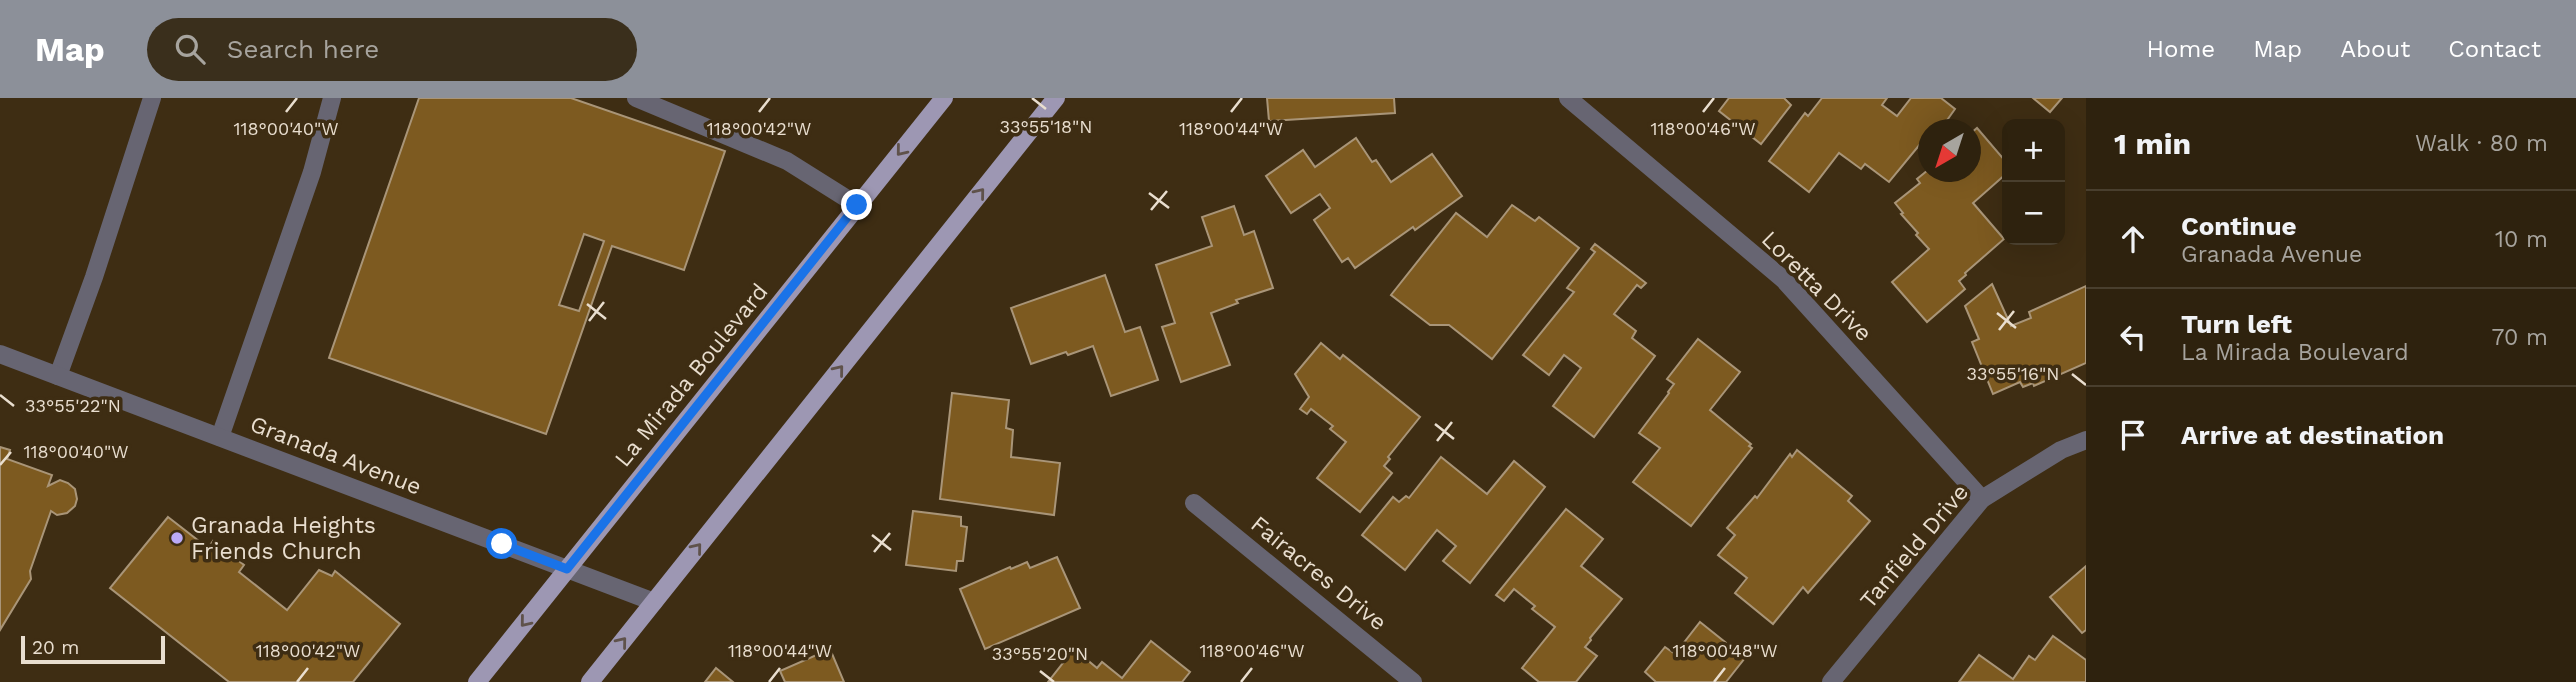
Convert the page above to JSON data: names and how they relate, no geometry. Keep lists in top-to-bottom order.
{
  "streets": {
    "main road": ["La Mirada Boulevard"],
    "street": [
      "Loretta Drive",
      "Granada Avenue",
      "Tanfield Drive",
      "Fairacres Drive"
    ]
  },
  "crossings": [
    ["Loretta Drive", "Tanfield Drive"],
    ["La Mirada Boulevard", "Granada Avenue"]
  ],
  "places": ["Granada Heights Friends Church"],
  "scale_bar": "20 m",
  "north": "bottom left",
  "page": {
    "header": "Map",
    "search": "Search here",
    "nav": [
      "Home",
      "Map",
      "About",
      "Contact"
    ],
    "heading": ["1 min", "Walk · 80 m"],
    "map_buttons": ["+", "−"],
    "list": [
      ["Continue", "Granada Avenue", "10 m"],
      ["Turn left", "La Mirada Boulevard", "70 m"],
      "Arrive at destination"
    ],
    "scale": "20 m"
  },
  "coordinates": [
    "33°55'18\"N",
    "118°00'40\"W",
    "118°00'42\"W",
    "118°00'44\"W",
    "118°00'46\"W",
    "33°55'16\"N",
    "33°55'22\"N",
    "118°00'48\"W",
    "33°55'20\"N"
  ]
}
